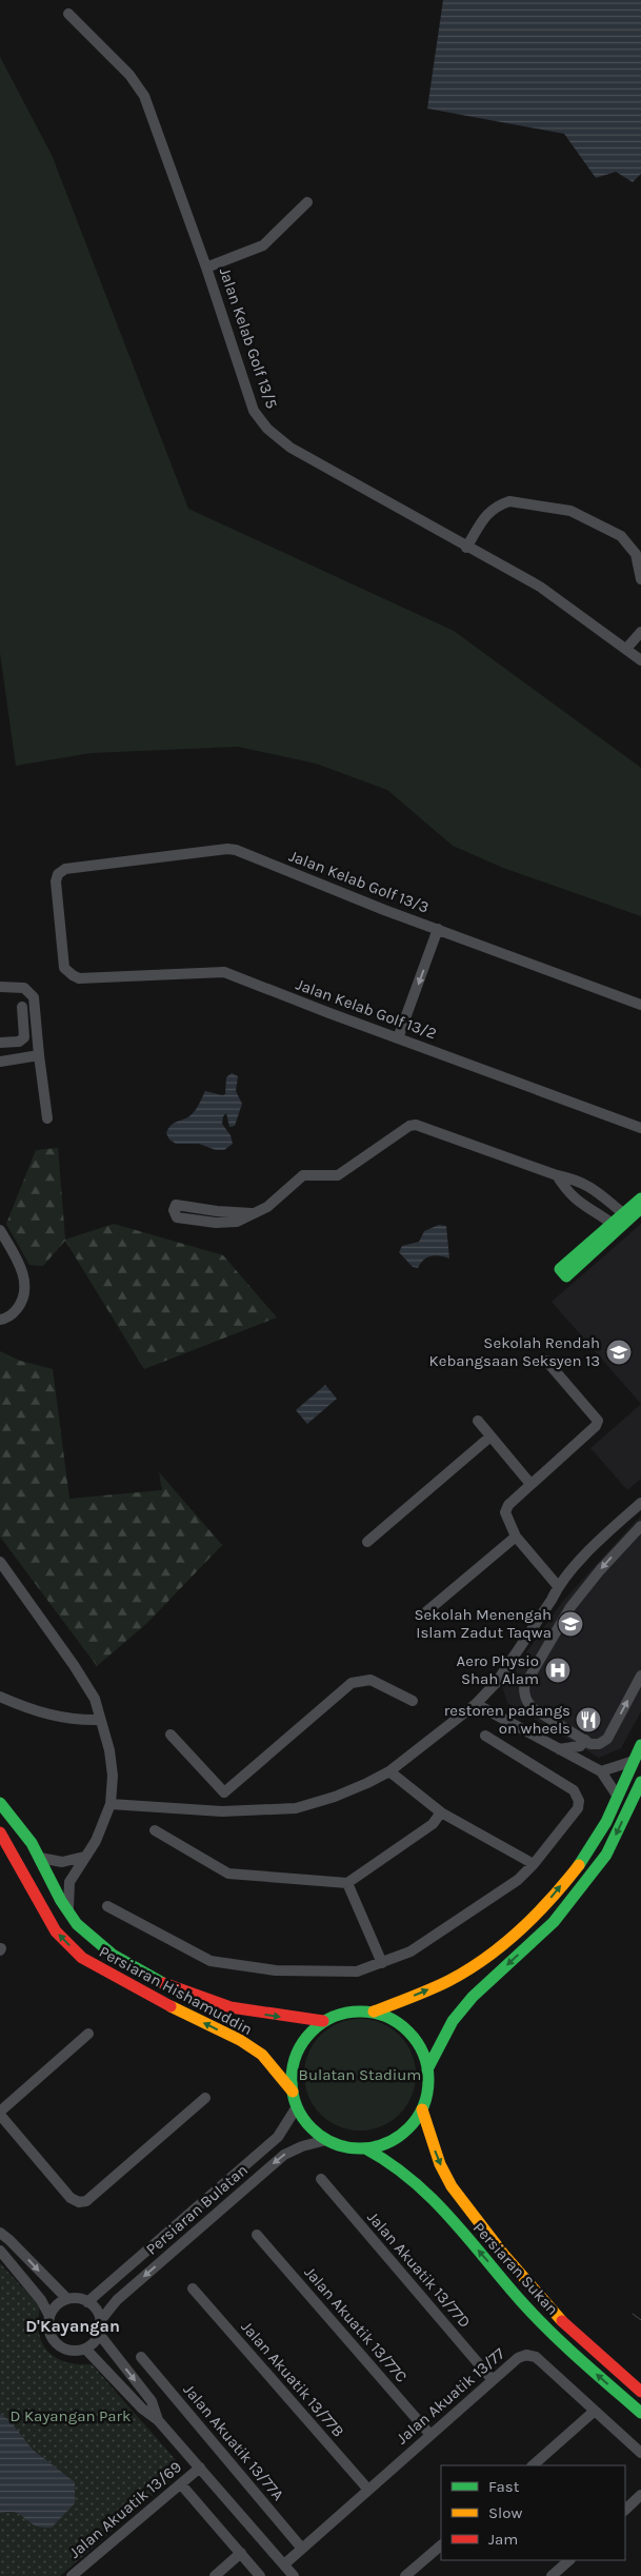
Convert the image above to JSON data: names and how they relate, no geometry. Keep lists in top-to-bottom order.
{
  "streets": {
    "main road": ["Persiaran Hishamuddin", "Persiaran Sukan"],
    "street": [
      "Jalan Kelab Golf 13/5",
      "Jalan Kelab Golf 13/3",
      "Jalan Kelab Golf 13/2",
      "Persiaran Bulatan",
      "Jalan Akuatik 13/77D",
      "Jalan Akuatik 13/77C",
      "Jalan Akuatik 13/77B",
      "Jalan Akuatik 13/77",
      "Jalan Akuatik 13/77A",
      "Jalan Akuatik 13/69"
    ]
  },
  "crossings": [
    ["Jalan Kelab Golf 13/3", "Jalan Kelab Golf 13/2"],
    ["Persiaran Hishamuddin", "Persiaran Bulatan"],
    ["Persiaran Hishamuddin", "Persiaran Sukan"],
    ["Persiaran Bulatan", "Persiaran Sukan"],
    ["Jalan Akuatik 13/77D", "Jalan Akuatik 13/77"],
    ["Jalan Akuatik 13/77C", "Jalan Akuatik 13/77"],
    ["Jalan Akuatik 13/77B", "Jalan Akuatik 13/77"],
    ["Jalan Akuatik 13/77", "Jalan Akuatik 13/77A"]
  ],
  "districts": ["D'Kayangan"],
  "parks": ["Bulatan Stadium", "D Kayangan Park"],
  "places": {
    "school or university": ["Sekolah Rendah Kebangsaan Seksyen 13", "Sekolah Menengah Islam Zadut Taqwa"],
    "hospital": ["Aero Physio Shah Alam"],
    "restaurant": ["restoren padangs on wheels"]
  },
  "legend": ["Fast", "Slow", "Jam"]
}
